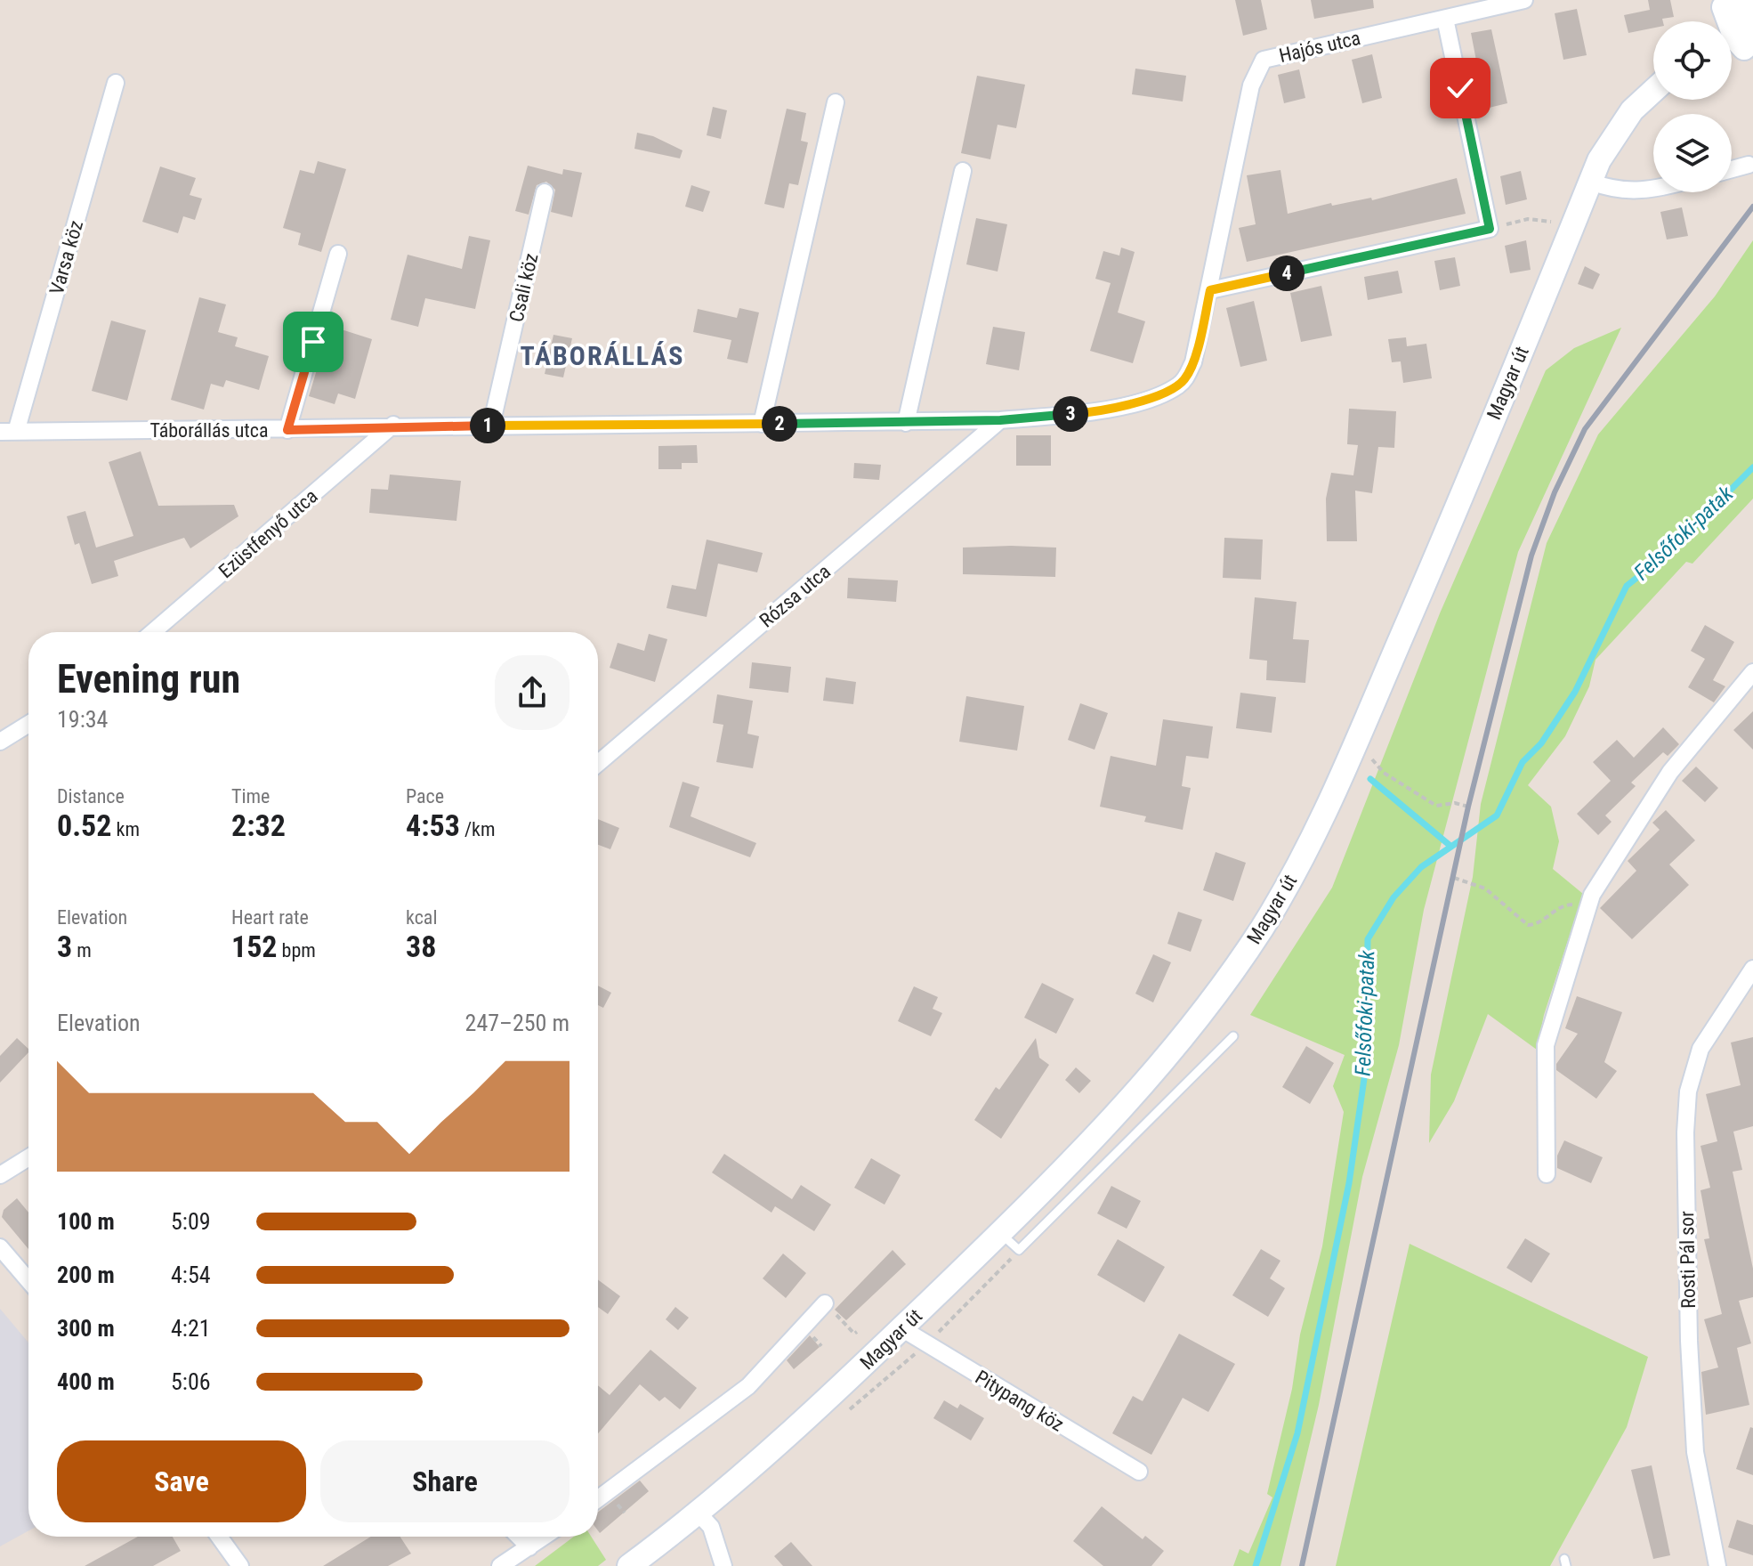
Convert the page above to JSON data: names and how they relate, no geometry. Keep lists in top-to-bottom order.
{
  "streets": {
    "street": [
      "Hajós utca",
      "Varsa köz",
      "Csali köz",
      "Magyar út",
      "Táborállás utca",
      "Ezüstfenyő utca",
      "Rózsa utca",
      "Rosti Pál sor",
      "Pitypang köz"
    ]
  },
  "crossings": [
    ["Hajós utca", "Táborállás utca"],
    ["Varsa köz", "Táborállás utca"],
    ["Csali köz", "Táborállás utca"],
    ["Magyar út", "Pitypang köz"],
    ["Táborállás utca", "Ezüstfenyő utca"],
    ["Táborállás utca", "Rózsa utca"]
  ],
  "districts": ["TÁBORÁLLÁS"],
  "water": ["Felsőfoki-patak"],
  "page": {
    "pins": [
      "4",
      "3",
      "2",
      "1"
    ],
    "heading": ["Evening run", "19:34"],
    "stats": [
      ["Distance", "0.52 km"],
      ["Time", "2:32"],
      ["Pace", "4:53 /km"],
      ["Elevation", "3 m"],
      ["Heart rate", "152 bpm"],
      ["kcal", "38"]
    ],
    "chart": ["Elevation", "247–250 m"],
    "list": [
      {
        "name": "100 m",
        "note": "5:09"
      },
      {
        "name": "200 m",
        "note": "4:54"
      },
      {
        "name": "300 m",
        "note": "4:21"
      },
      {
        "name": "400 m",
        "note": "5:06"
      }
    ],
    "buttons": ["Save", "Share"]
  }
}
